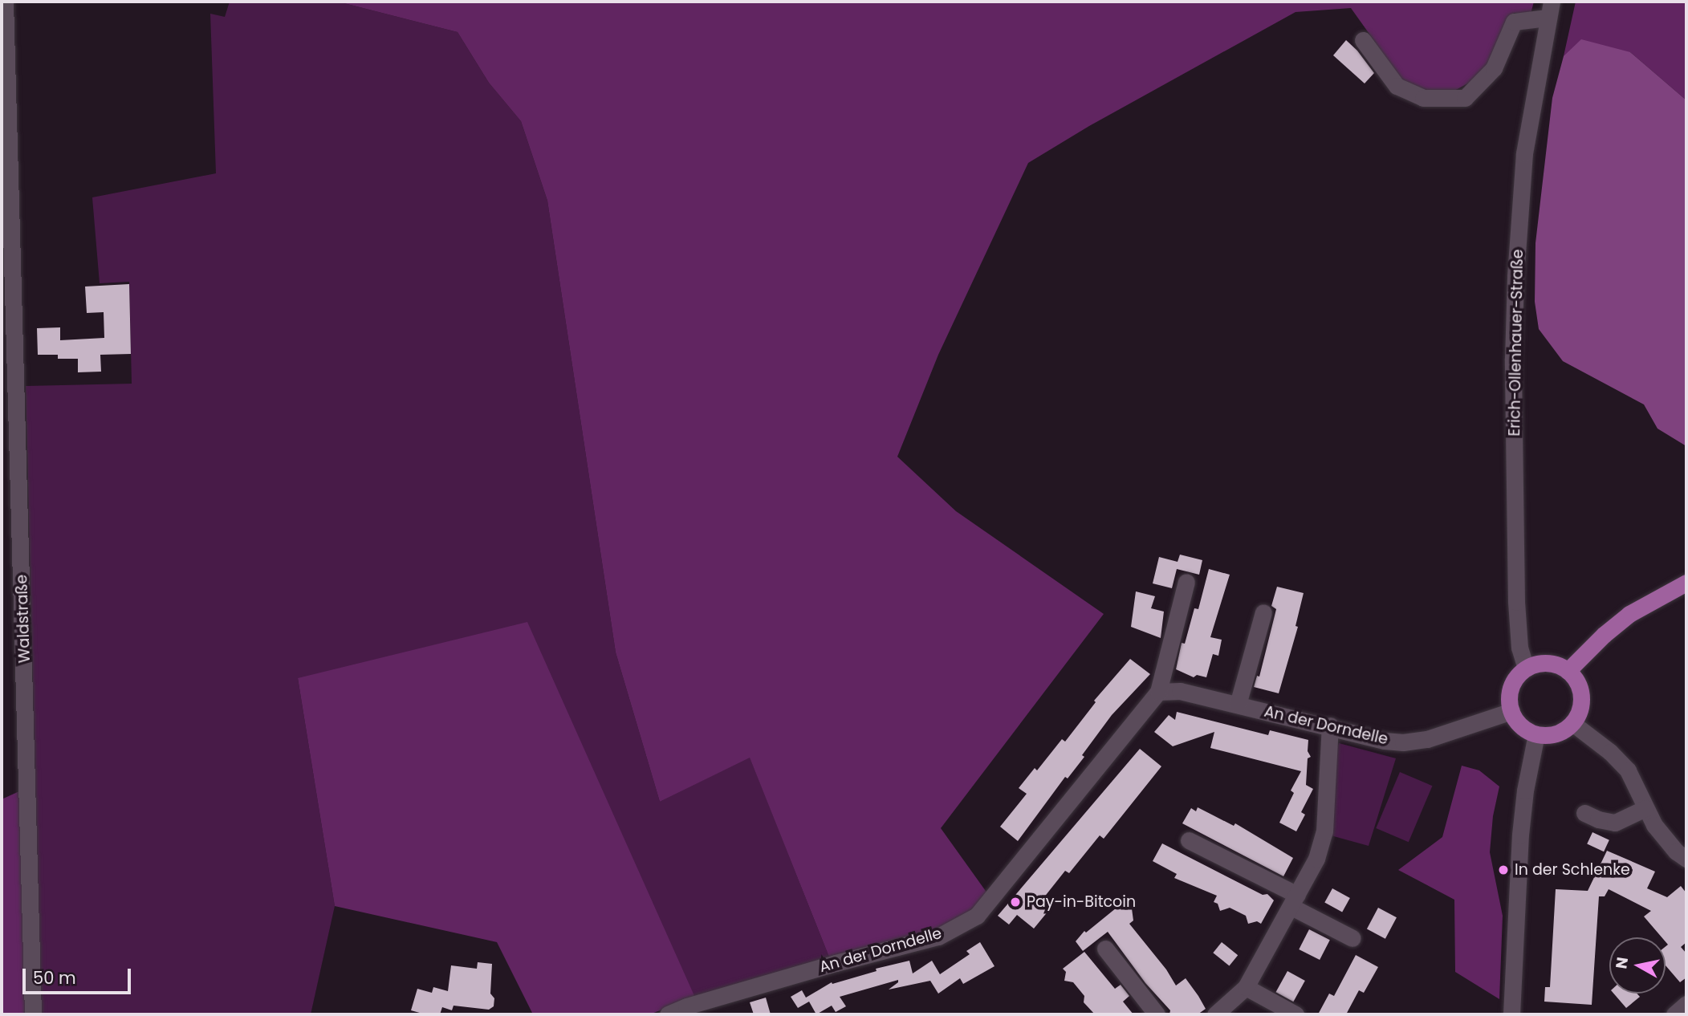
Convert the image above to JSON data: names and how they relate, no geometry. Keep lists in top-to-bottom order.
{
  "streets": {
    "street": ["Erich-Ollenhauer-Straße", "Waldstraße", "An der Dorndelle"]
  },
  "crossings": [
    ["Erich-Ollenhauer-Straße", "An der Dorndelle"]
  ],
  "places": ["In der Schlenke", "Pay-in-Bitcoin"],
  "scale_bar": "50 m",
  "north": "left"
}
